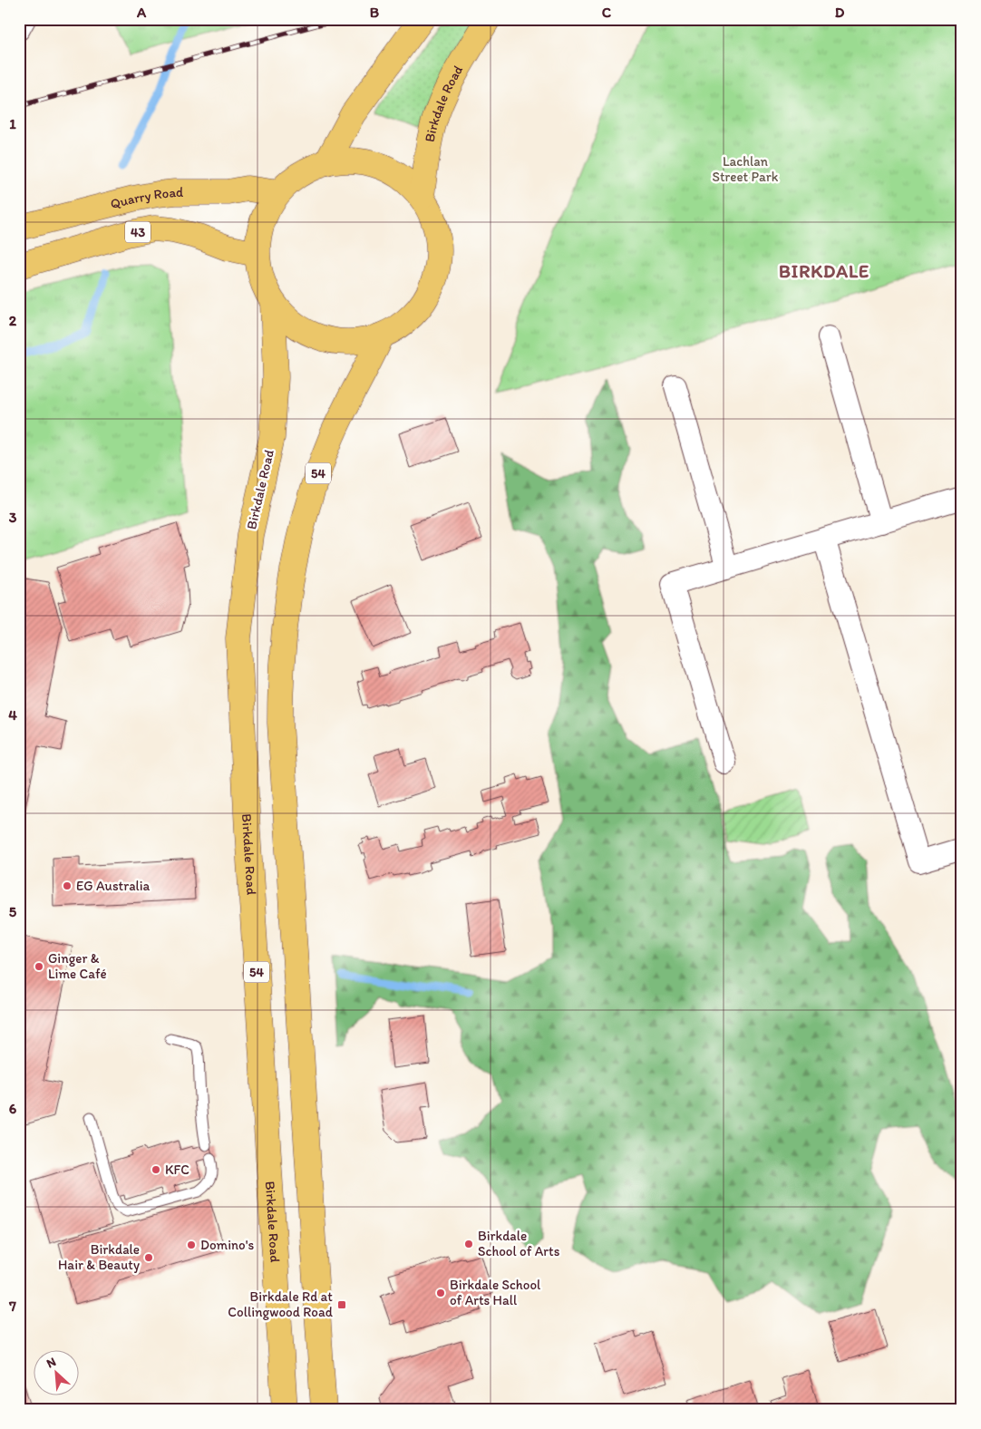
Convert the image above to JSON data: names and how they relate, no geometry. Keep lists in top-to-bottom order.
{
  "streets": {
    "main road": [
      "Birkdale Road",
      "Quarry Road",
      "43",
      "54"
    ]
  },
  "districts": ["BIRKDALE"],
  "parks": ["Lachlan Street Park"],
  "places": {
    "other": [
      "EG Australia",
      "Ginger & Lime Café",
      "KFC",
      "Birkdale School of Arts",
      "Domino's",
      "Birkdale Hair & Beauty",
      "Birkdale School of Arts Hall"
    ],
    "transit": ["Birkdale Rd at Collingwood Road"]
  },
  "north": "top left",
  "grid": {
    "columns": [
      "A",
      "B",
      "C",
      "D"
    ],
    "rows": [
      "1",
      "2",
      "3",
      "4",
      "5",
      "6",
      "7"
    ]
  }
}
